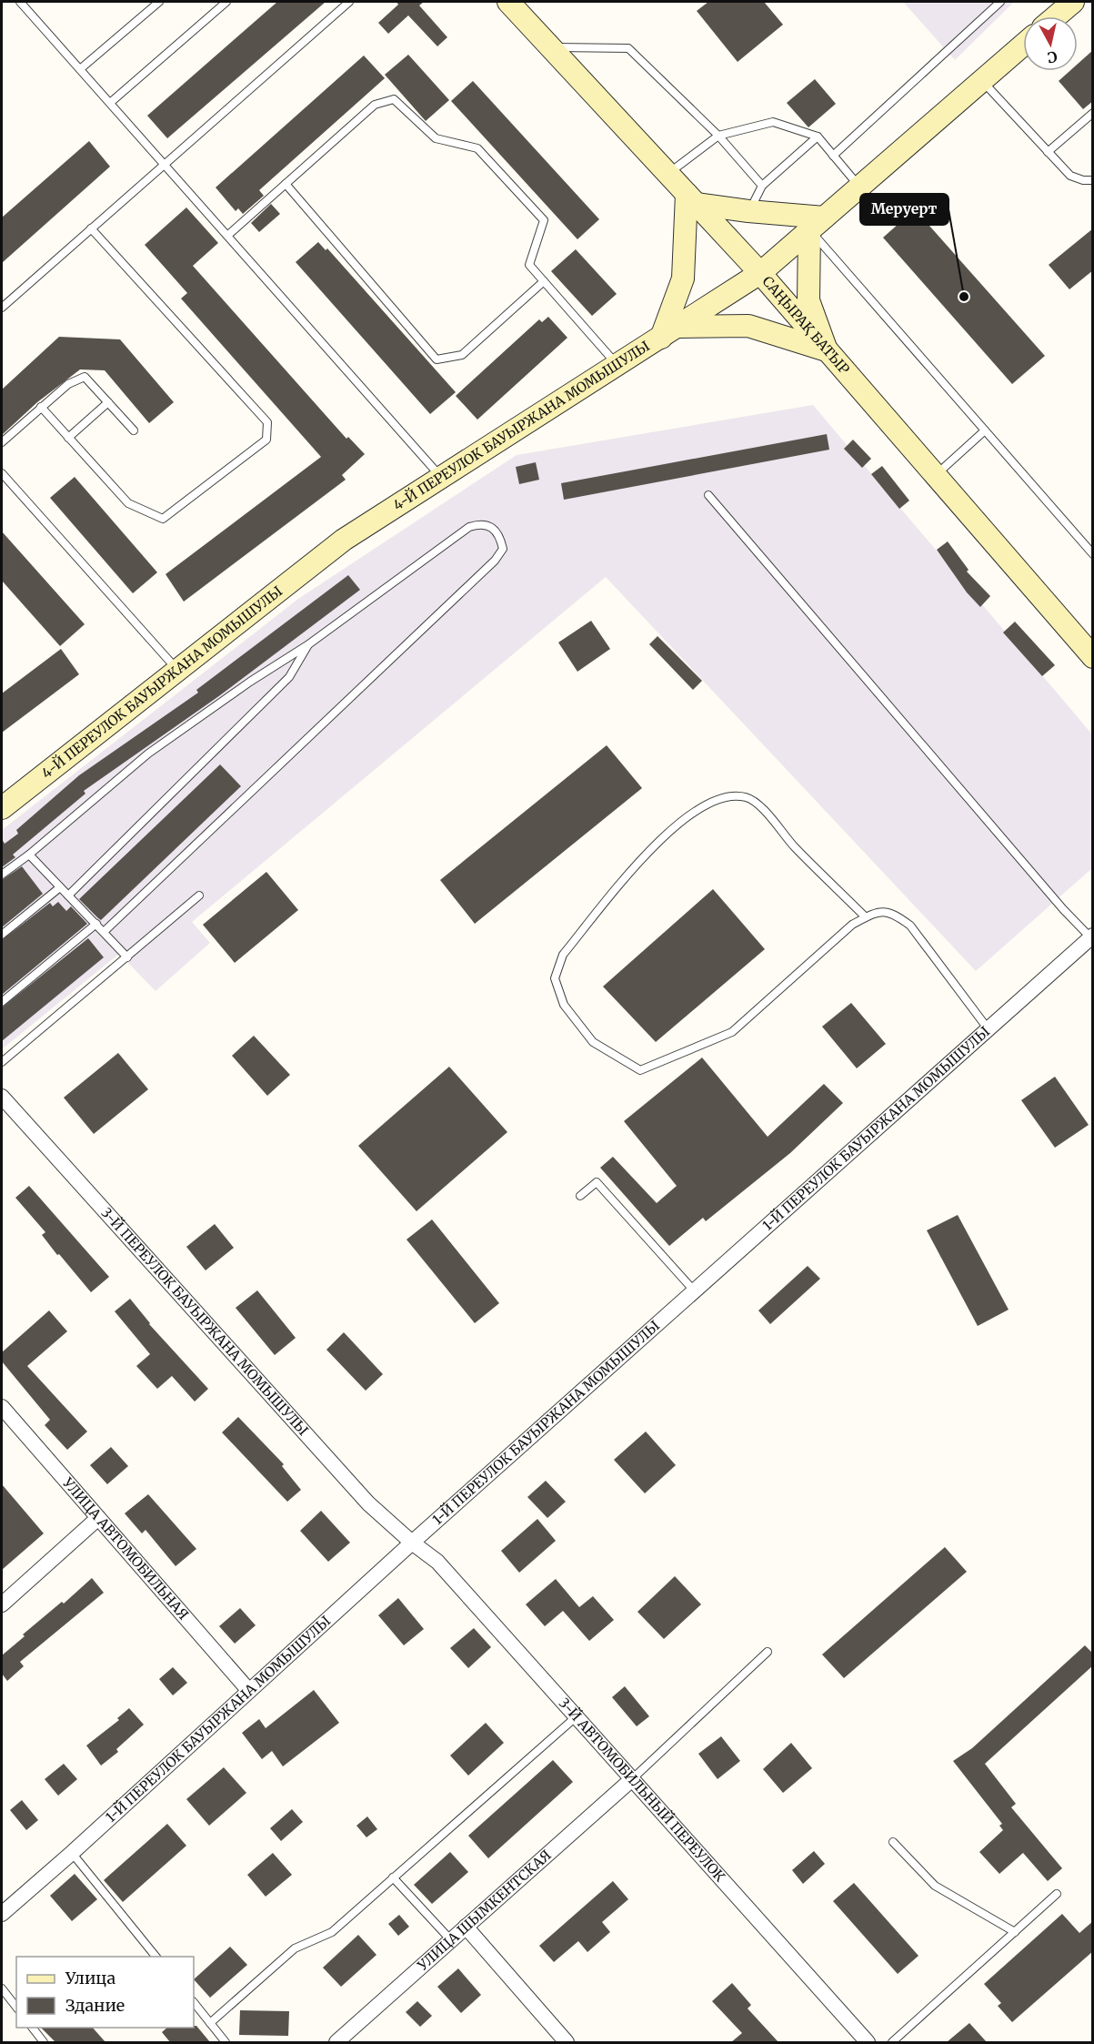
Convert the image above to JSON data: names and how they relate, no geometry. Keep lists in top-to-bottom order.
{
  "streets": {
    "street": [
      "САҢЫРАҚ БАТЫР",
      "4-Й ПЕРЕУЛОК БАУЫРЖАНА МОМЫШУЛЫ",
      "1-Й ПЕРЕУЛОК БАУЫРЖАНА МОМЫШУЛЫ",
      "3-Й ПЕРЕУЛОК БАУЫРЖАНА МОМЫШУЛЫ",
      "УЛИЦА АВТОМОБИЛЬНАЯ",
      "3-Й АВТОМОБИЛЬНЫЙ ПЕРЕУЛОК",
      "УЛИЦА ШЫМКЕНТСКАЯ"
    ]
  },
  "crossings": [
    ["САҢЫРАҚ БАТЫР", "4-Й ПЕРЕУЛОК БАУЫРЖАНА МОМЫШУЛЫ"],
    ["1-Й ПЕРЕУЛОК БАУЫРЖАНА МОМЫШУЛЫ", "3-Й ПЕРЕУЛОК БАУЫРЖАНА МОМЫШУЛЫ"],
    ["1-Й ПЕРЕУЛОК БАУЫРЖАНА МОМЫШУЛЫ", "УЛИЦА АВТОМОБИЛЬНАЯ"],
    ["1-Й ПЕРЕУЛОК БАУЫРЖАНА МОМЫШУЛЫ", "3-Й АВТОМОБИЛЬНЫЙ ПЕРЕУЛОК"],
    ["3-Й ПЕРЕУЛОК БАУЫРЖАНА МОМЫШУЛЫ", "3-Й АВТОМОБИЛЬНЫЙ ПЕРЕУЛОК"],
    ["3-Й АВТОМОБИЛЬНЫЙ ПЕРЕУЛОК", "УЛИЦА ШЫМКЕНТСКАЯ"]
  ],
  "places": ["Меруерт"],
  "legend": ["Улица", "Здание"],
  "north": "bottom"
}
